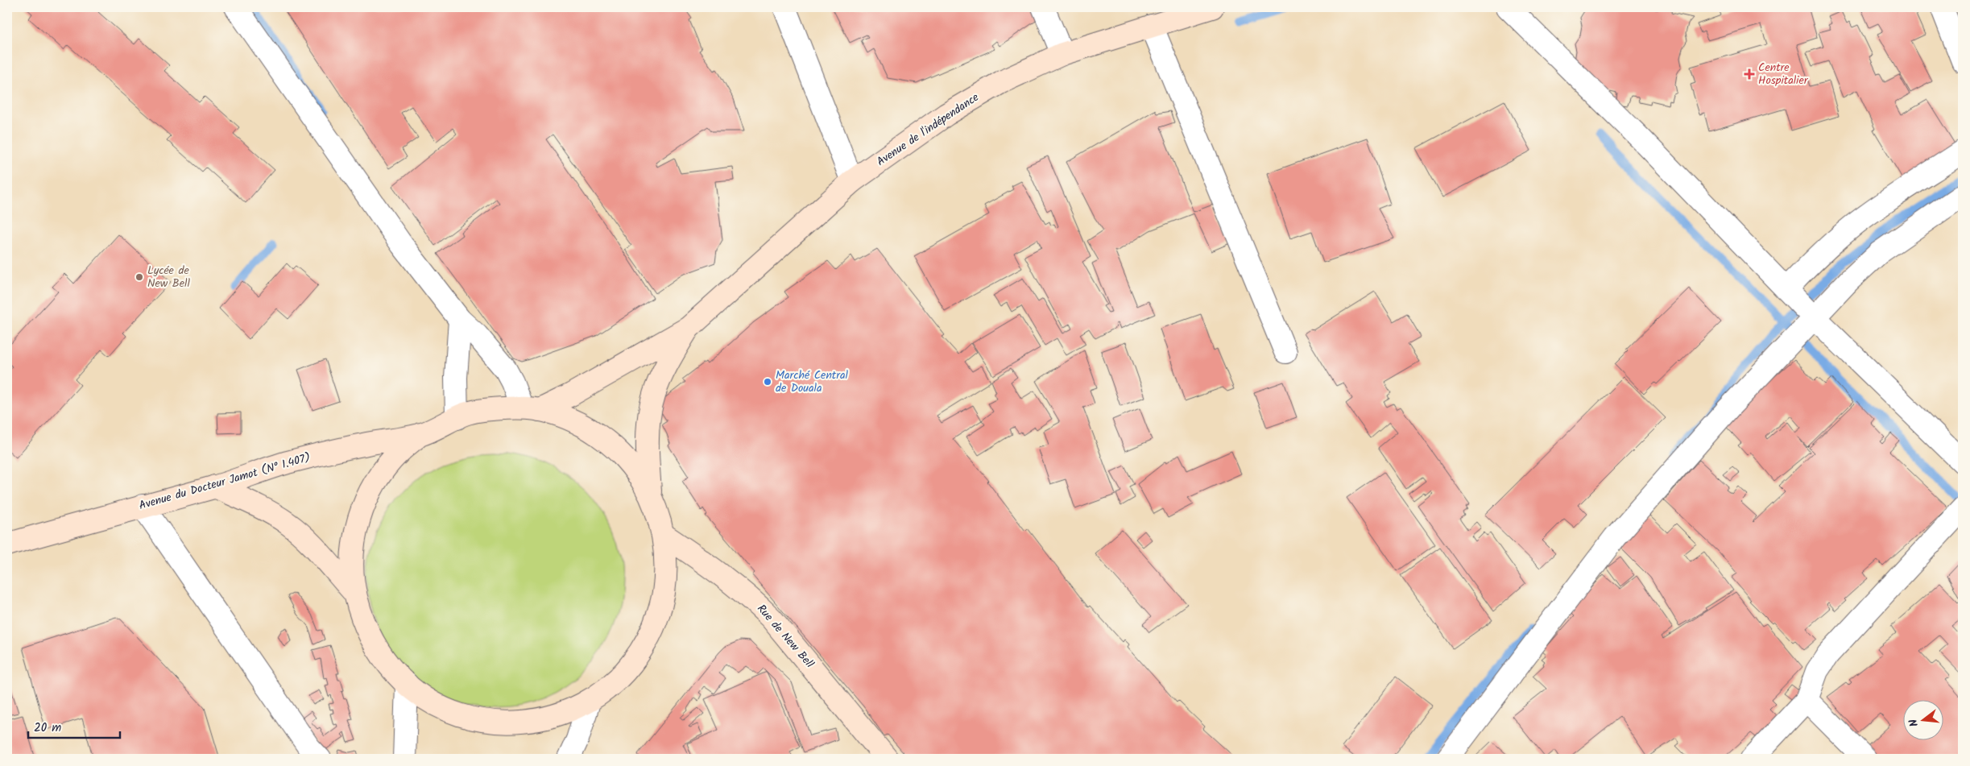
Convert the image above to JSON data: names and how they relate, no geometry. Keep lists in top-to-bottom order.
{
  "streets": {
    "main road": ["Avenue de l'indépendance", "Avenue du Docteur Jamot (N° 1.407)", "Rue de New Bell"]
  },
  "places": {
    "health": ["Centre Hospitalier"],
    "other": ["Lycée de New Bell", "Marché Central de Douala"]
  },
  "scale_bar": "20 m",
  "north": "left"
}
